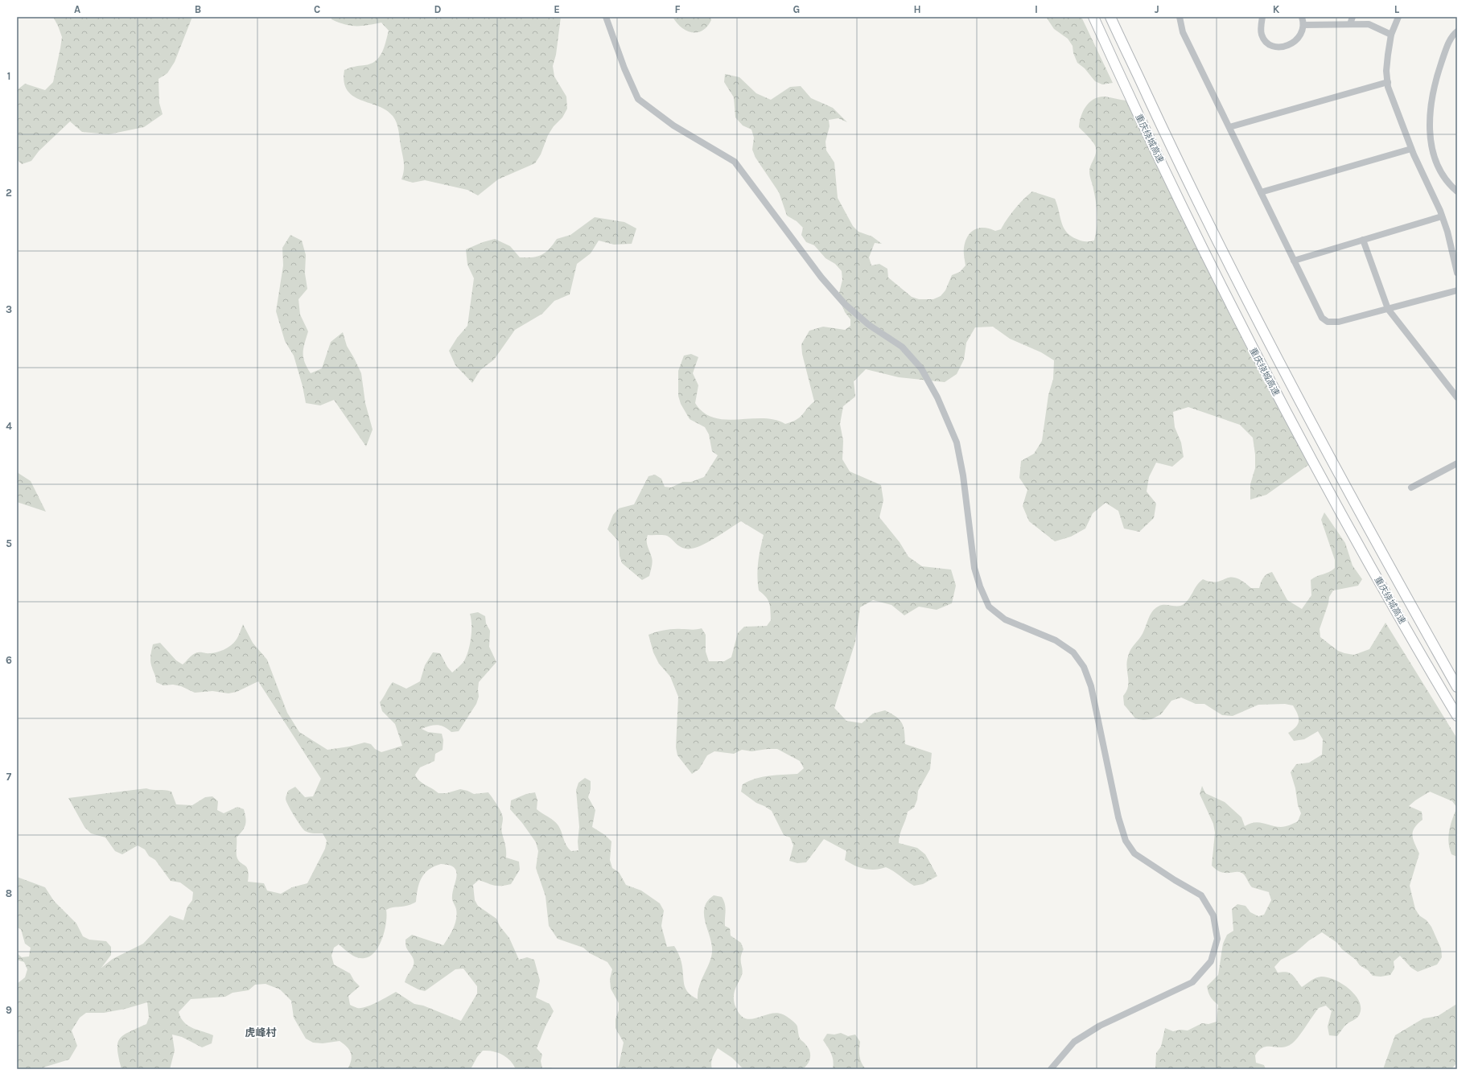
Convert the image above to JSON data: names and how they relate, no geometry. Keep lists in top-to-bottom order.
{
  "streets": {
    "highway": ["重庆绕城高速"]
  },
  "districts": ["虎峰村"],
  "grid": {
    "columns": [
      "A",
      "B",
      "C",
      "D",
      "E",
      "F",
      "G",
      "H",
      "I",
      "J",
      "K",
      "L"
    ],
    "rows": [
      "1",
      "2",
      "3",
      "4",
      "5",
      "6",
      "7",
      "8",
      "9"
    ]
  }
}
